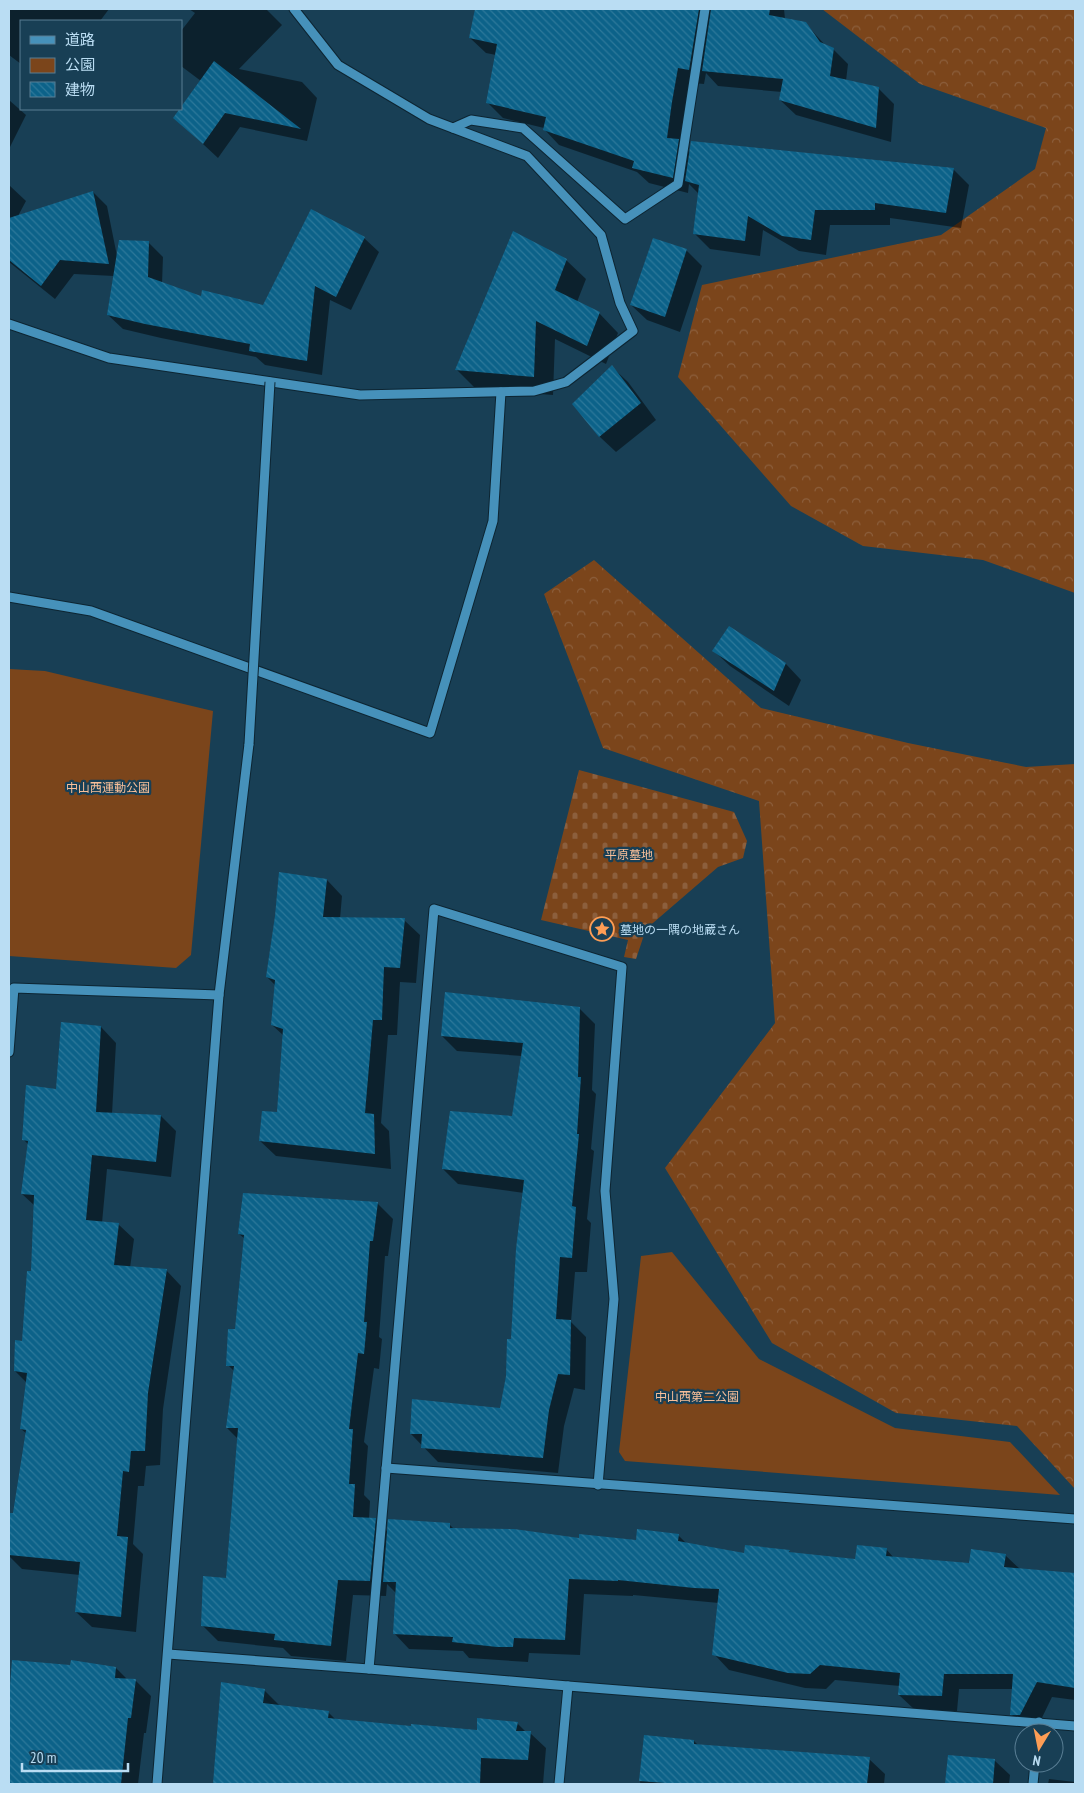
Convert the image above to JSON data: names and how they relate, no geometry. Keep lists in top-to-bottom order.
{
  "parks": ["中山西運動公園", "平原墓地", "中山西第二公園"],
  "places": {
    "place": ["墓地の一隅の地蔵さん"]
  },
  "legend": ["道路", "公園", "建物"],
  "scale_bar": "20 m",
  "north": "bottom"
}
